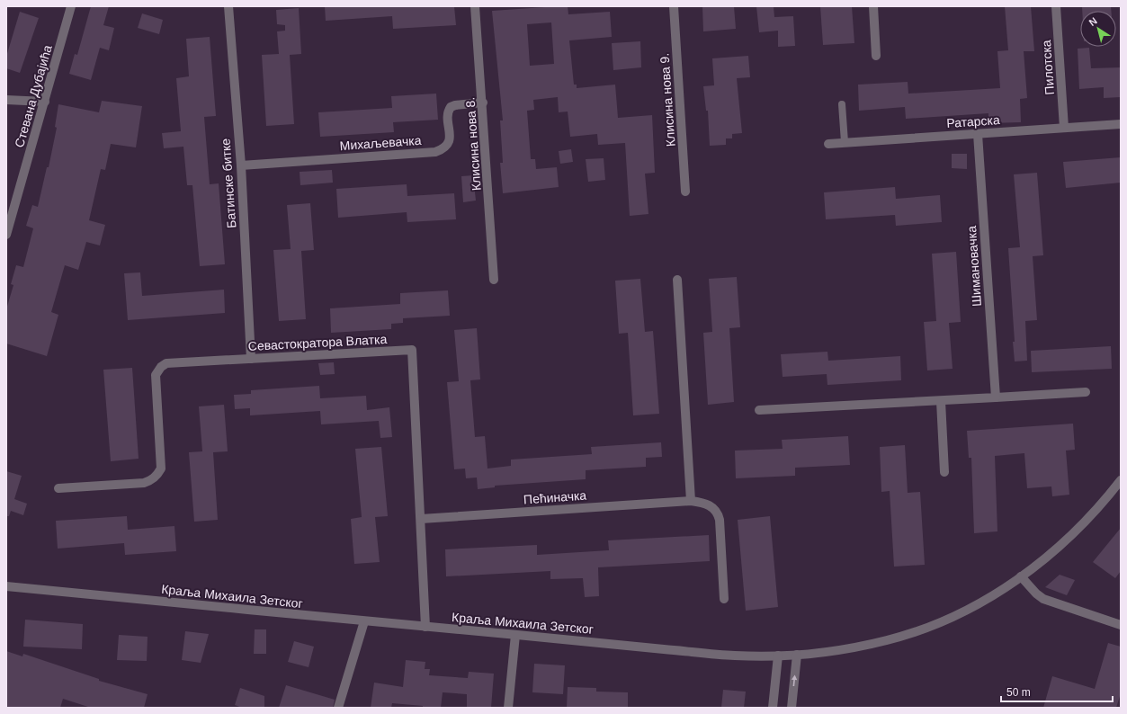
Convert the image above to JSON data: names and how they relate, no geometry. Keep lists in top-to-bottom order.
{
  "streets": {
    "street": [
      "Пилотска",
      "Стевана Дубајића",
      "Клисина нова 9.",
      "Ратарска",
      "Михаљевачка",
      "Клисина нова 8.",
      "Батинске битке",
      "Шимановачка",
      "Севастократора Влатка",
      "Пећиначка",
      "Краља Михаила Зетског"
    ]
  },
  "crossings": [
    ["Пилотска", "Ратарска"],
    ["Ратарска", "Шимановачка"],
    ["Михаљевачка", "Клисина нова 8."],
    ["Михаљевачка", "Батинске битке"],
    ["Батинске битке", "Севастократора Влатка"],
    ["Севастократора Влатка", "Пећиначка"],
    ["Севастократора Влатка", "Краља Михаила Зетског"]
  ],
  "scale_bar": "50 m",
  "north": "top left"
}
